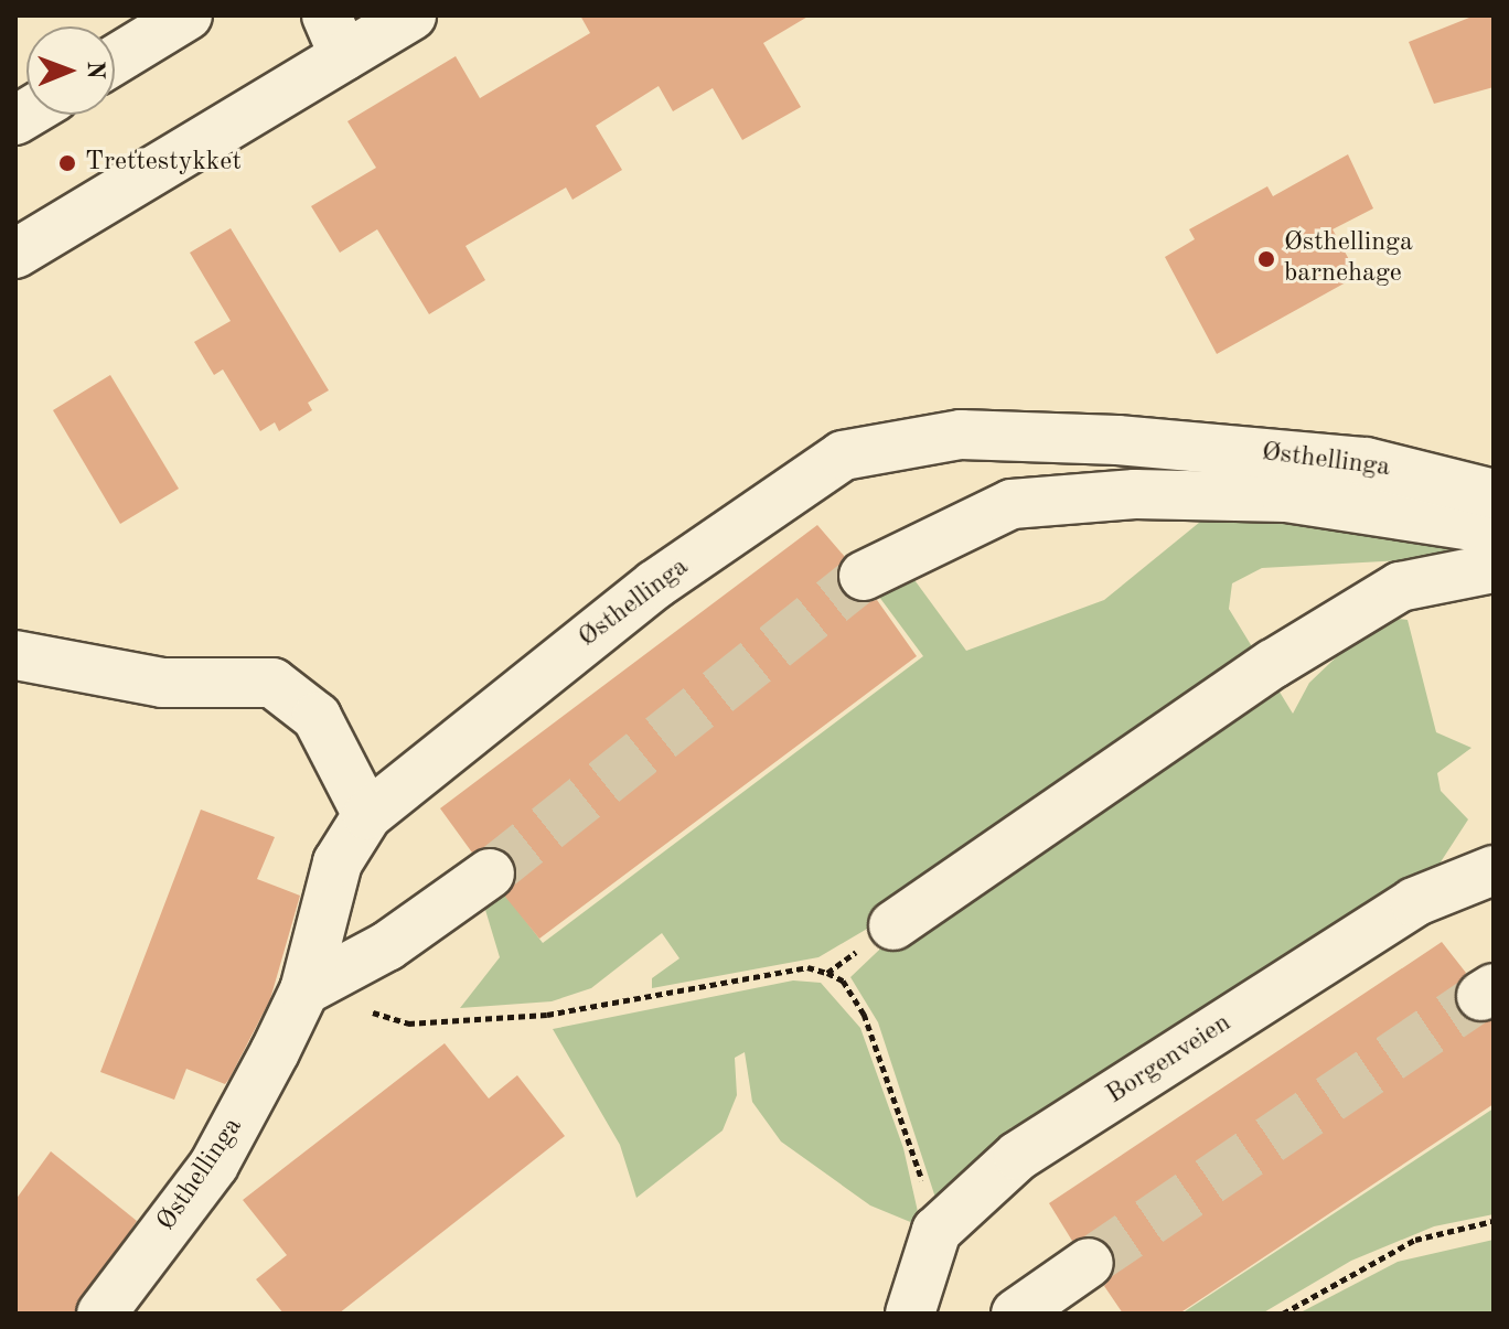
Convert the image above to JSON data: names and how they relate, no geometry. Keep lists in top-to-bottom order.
{
  "streets": {
    "street": ["Østhellinga", "Borgenveien"]
  },
  "places": ["Trettestykket", "Østhellinga barnehage"],
  "north": "right"
}
